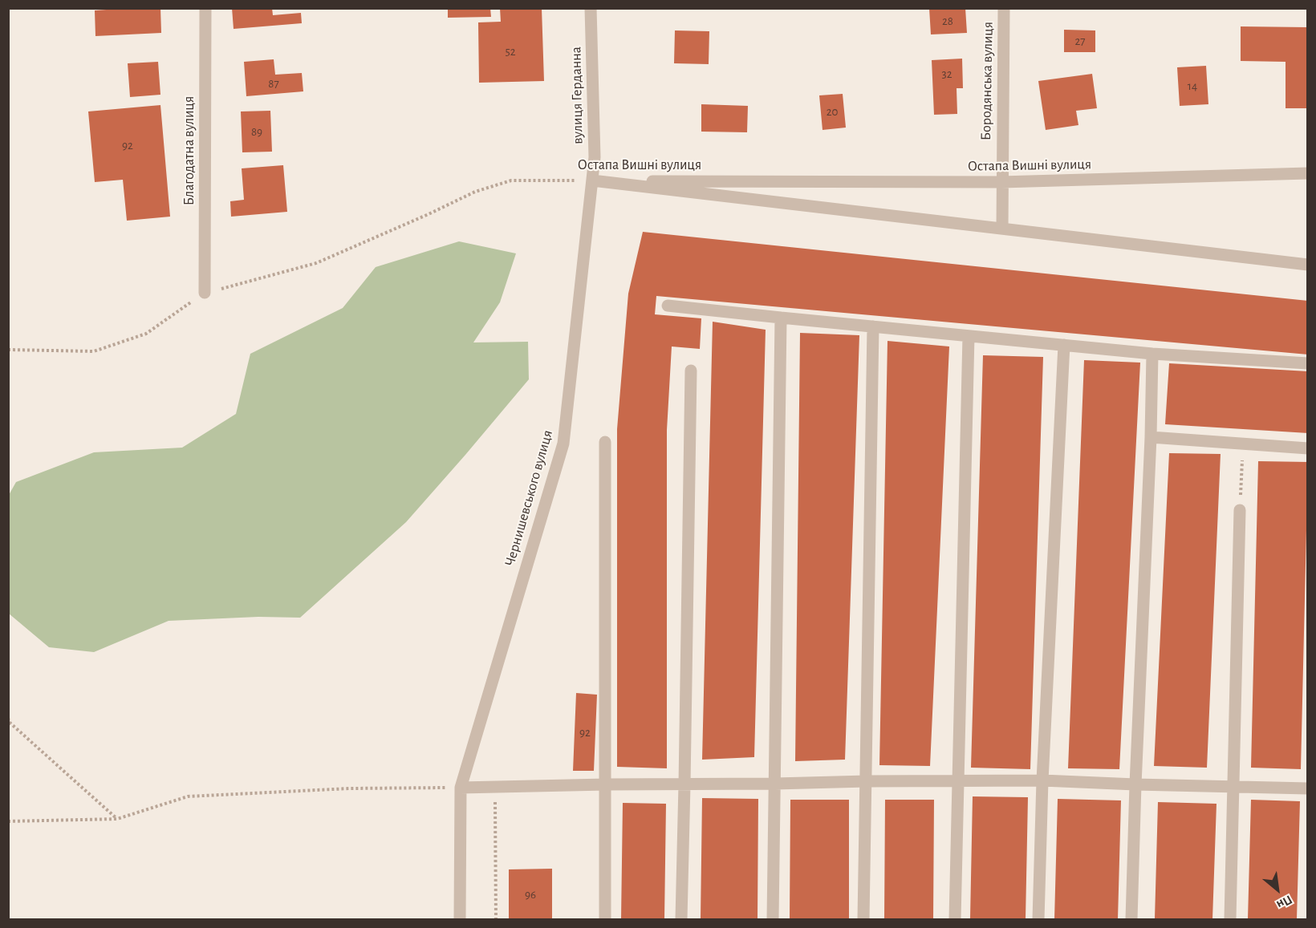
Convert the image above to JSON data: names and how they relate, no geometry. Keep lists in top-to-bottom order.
{
  "streets": {
    "street": [
      "Бородянська вулиця",
      "вулиця Герданна",
      "Благодатна вулиця",
      "Остапа Вишні вулиця",
      "Чернишевського вулиця"
    ]
  },
  "crossings": [
    ["Бородянська вулиця", "Остапа Вишні вулиця"],
    ["вулиця Герданна", "Остапа Вишні вулиця"],
    ["вулиця Герданна", "Чернишевського вулиця"],
    ["Благодатна вулиця", "Остапа Вишні вулиця"],
    ["Остапа Вишні вулиця", "Чернишевського вулиця"]
  ],
  "house_numbers": [
    "28",
    "27",
    "52",
    "32",
    "87",
    "14",
    "20",
    "89",
    "92",
    "92",
    "96"
  ],
  "north": "bottom right"
}
